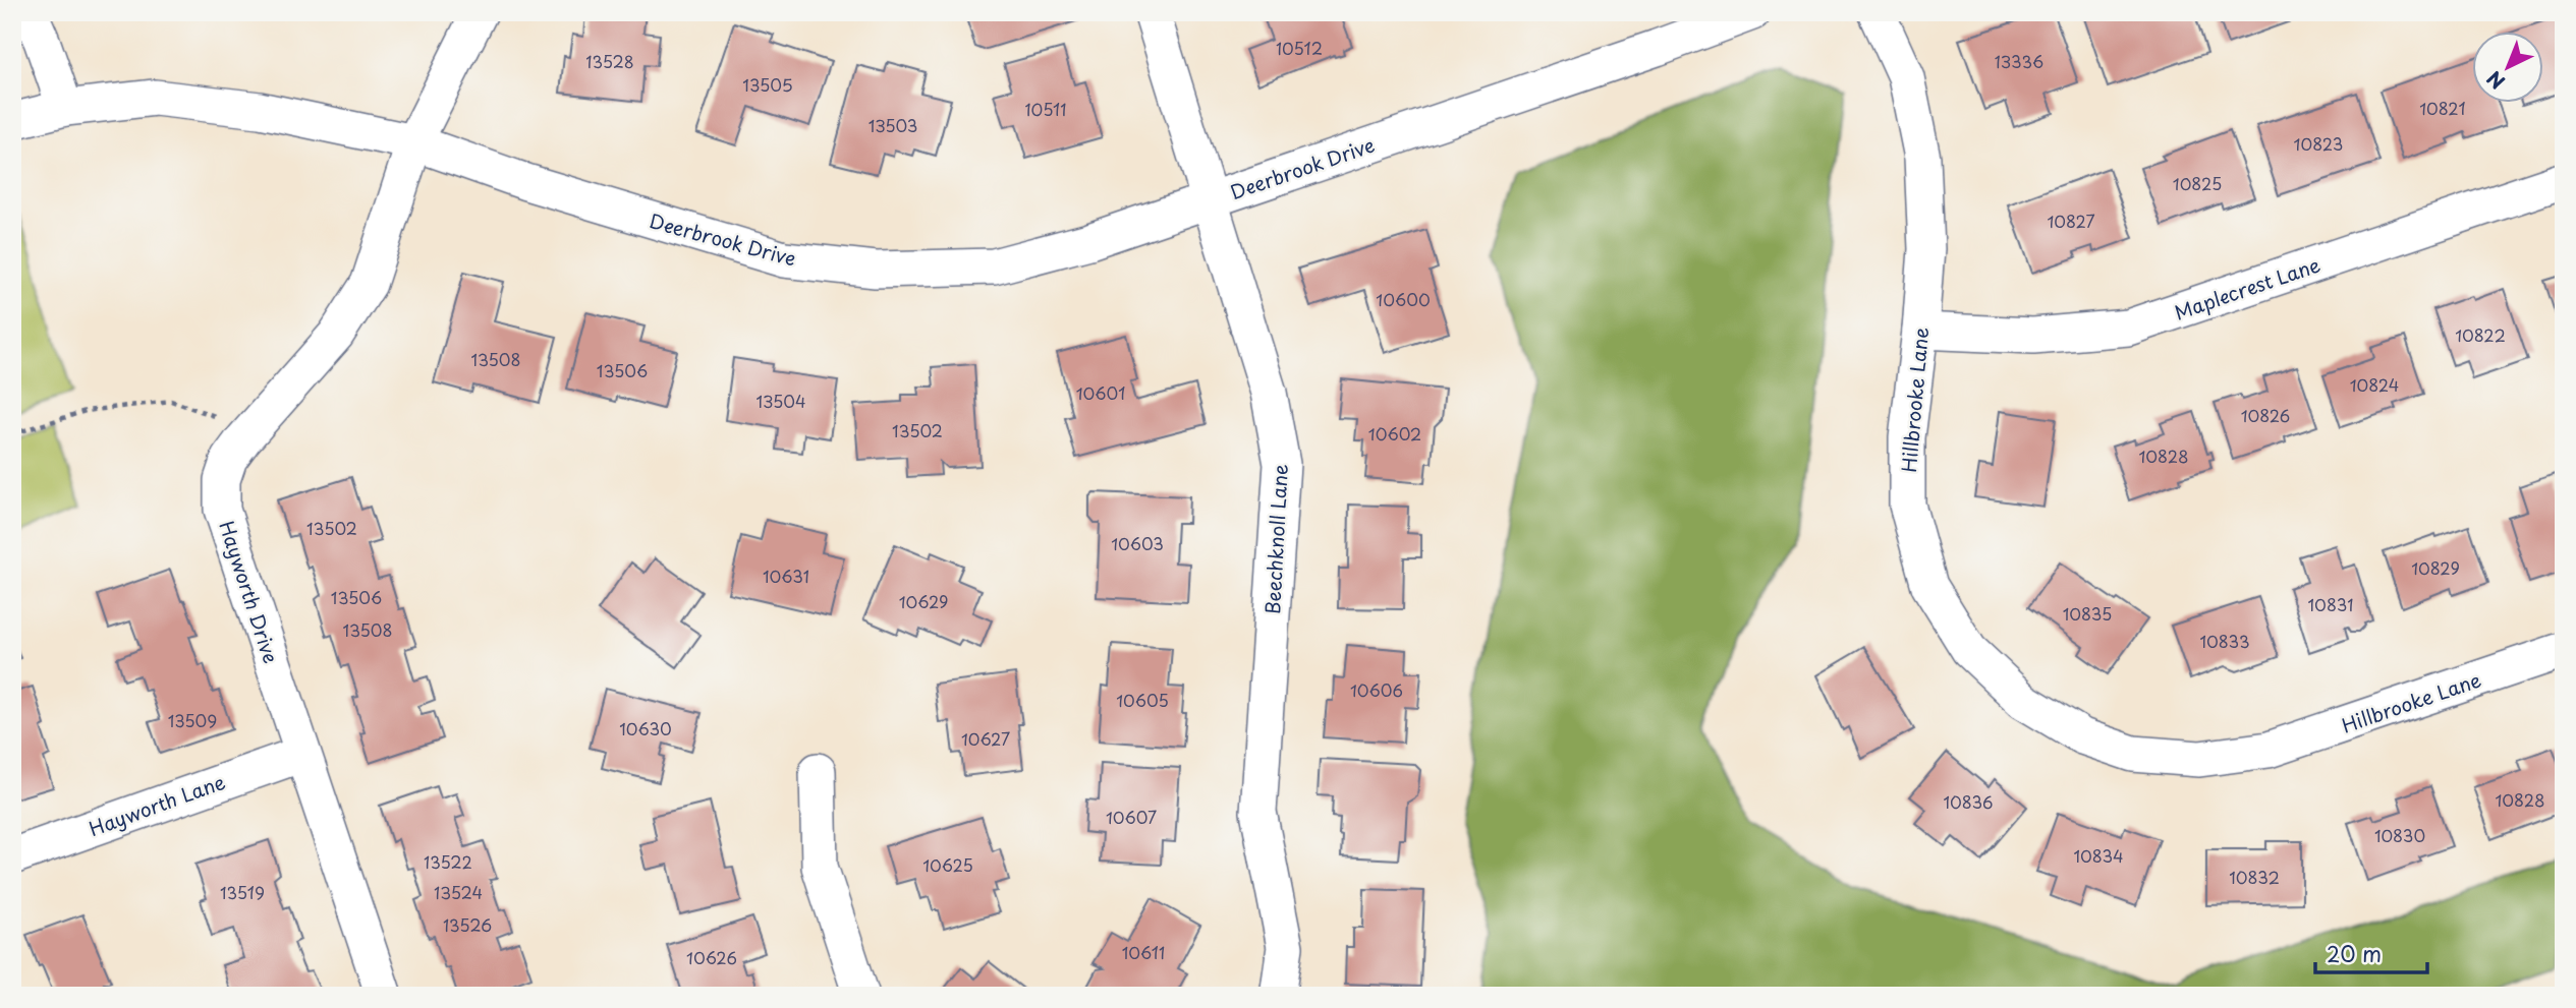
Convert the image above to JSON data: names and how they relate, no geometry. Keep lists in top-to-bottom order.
{
  "streets": {
    "street": [
      "Deerbrook Drive",
      "Maplecrest Lane",
      "Hillbrooke Lane",
      "Beechknoll Lane",
      "Hayworth Drive",
      "Hayworth Lane"
    ]
  },
  "crossings": [
    ["Deerbrook Drive", "Beechknoll Lane"],
    ["Deerbrook Drive", "Hayworth Drive"],
    ["Maplecrest Lane", "Hillbrooke Lane"],
    ["Hayworth Drive", "Hayworth Lane"]
  ],
  "house_numbers": [
    "10512",
    "13528",
    "13336",
    "13505",
    "10821",
    "10511",
    "13503",
    "10823",
    "10825",
    "10827",
    "10600",
    "10822",
    "13508",
    "13506",
    "10824",
    "10601",
    "13504",
    "10826",
    "13502",
    "10602",
    "10828",
    "13502",
    "10603",
    "10829",
    "10631",
    "13506",
    "10629",
    "10831",
    "10835",
    "13508",
    "10833",
    "10606",
    "10605",
    "13509",
    "10630",
    "10627",
    "10828",
    "10836",
    "10607",
    "10830",
    "10834",
    "13522",
    "10625",
    "10832",
    "13519",
    "13524",
    "13526",
    "10611",
    "10626"
  ],
  "scale_bar": "20 m",
  "north": "bottom left"
}
